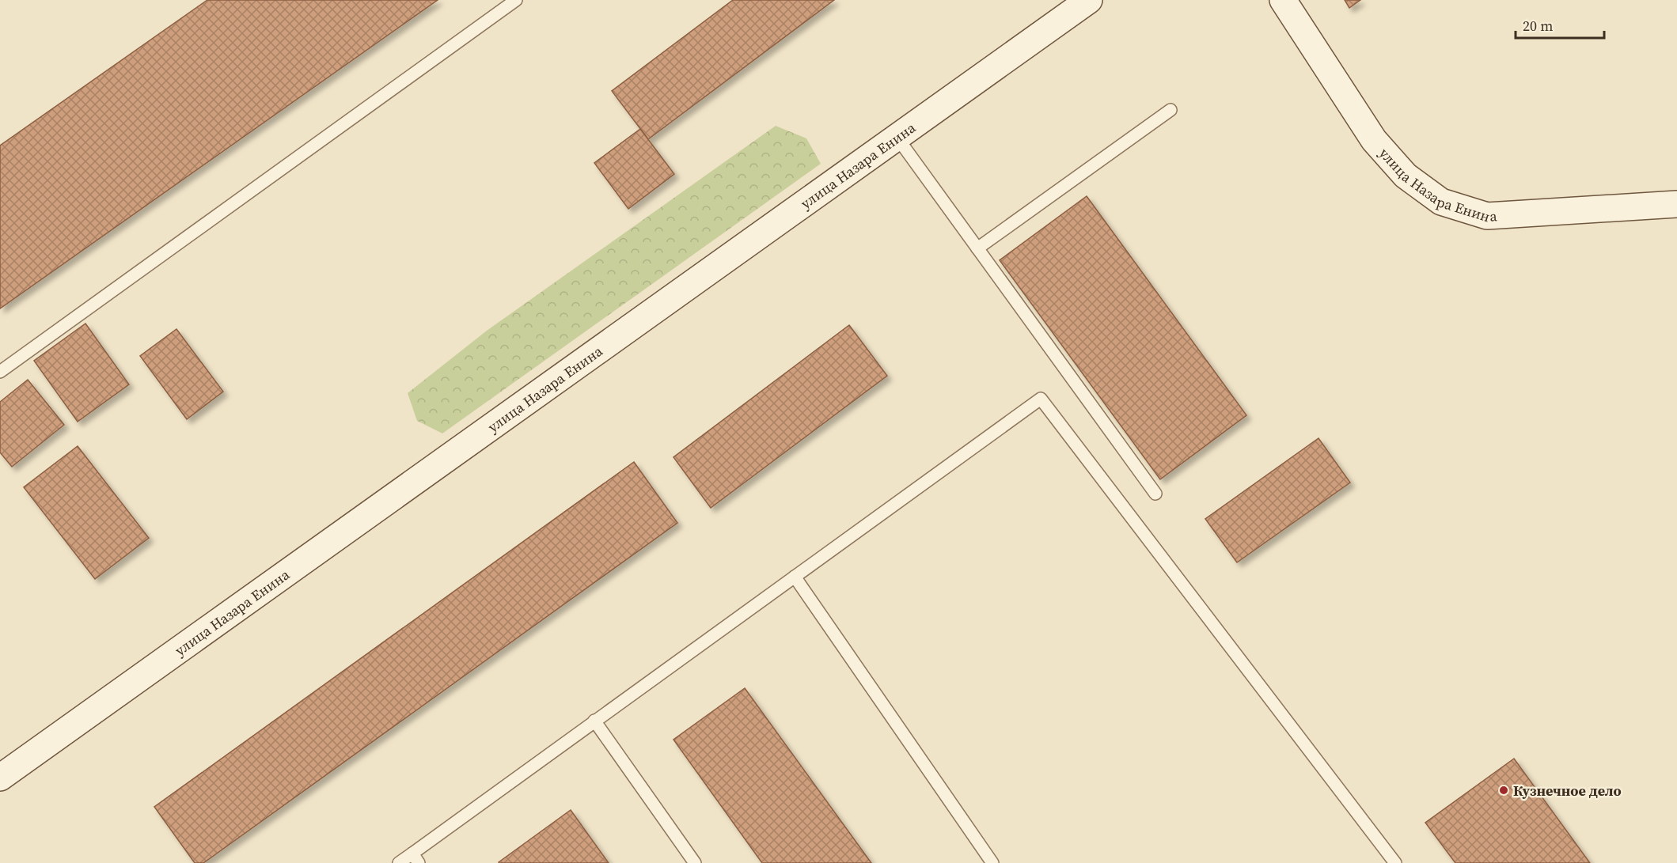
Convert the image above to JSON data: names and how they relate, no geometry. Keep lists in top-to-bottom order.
{
  "streets": {
    "main road": ["улица Назара Енина"]
  },
  "places": ["Кузнечное дело"],
  "scale_bar": "20 m"
}
